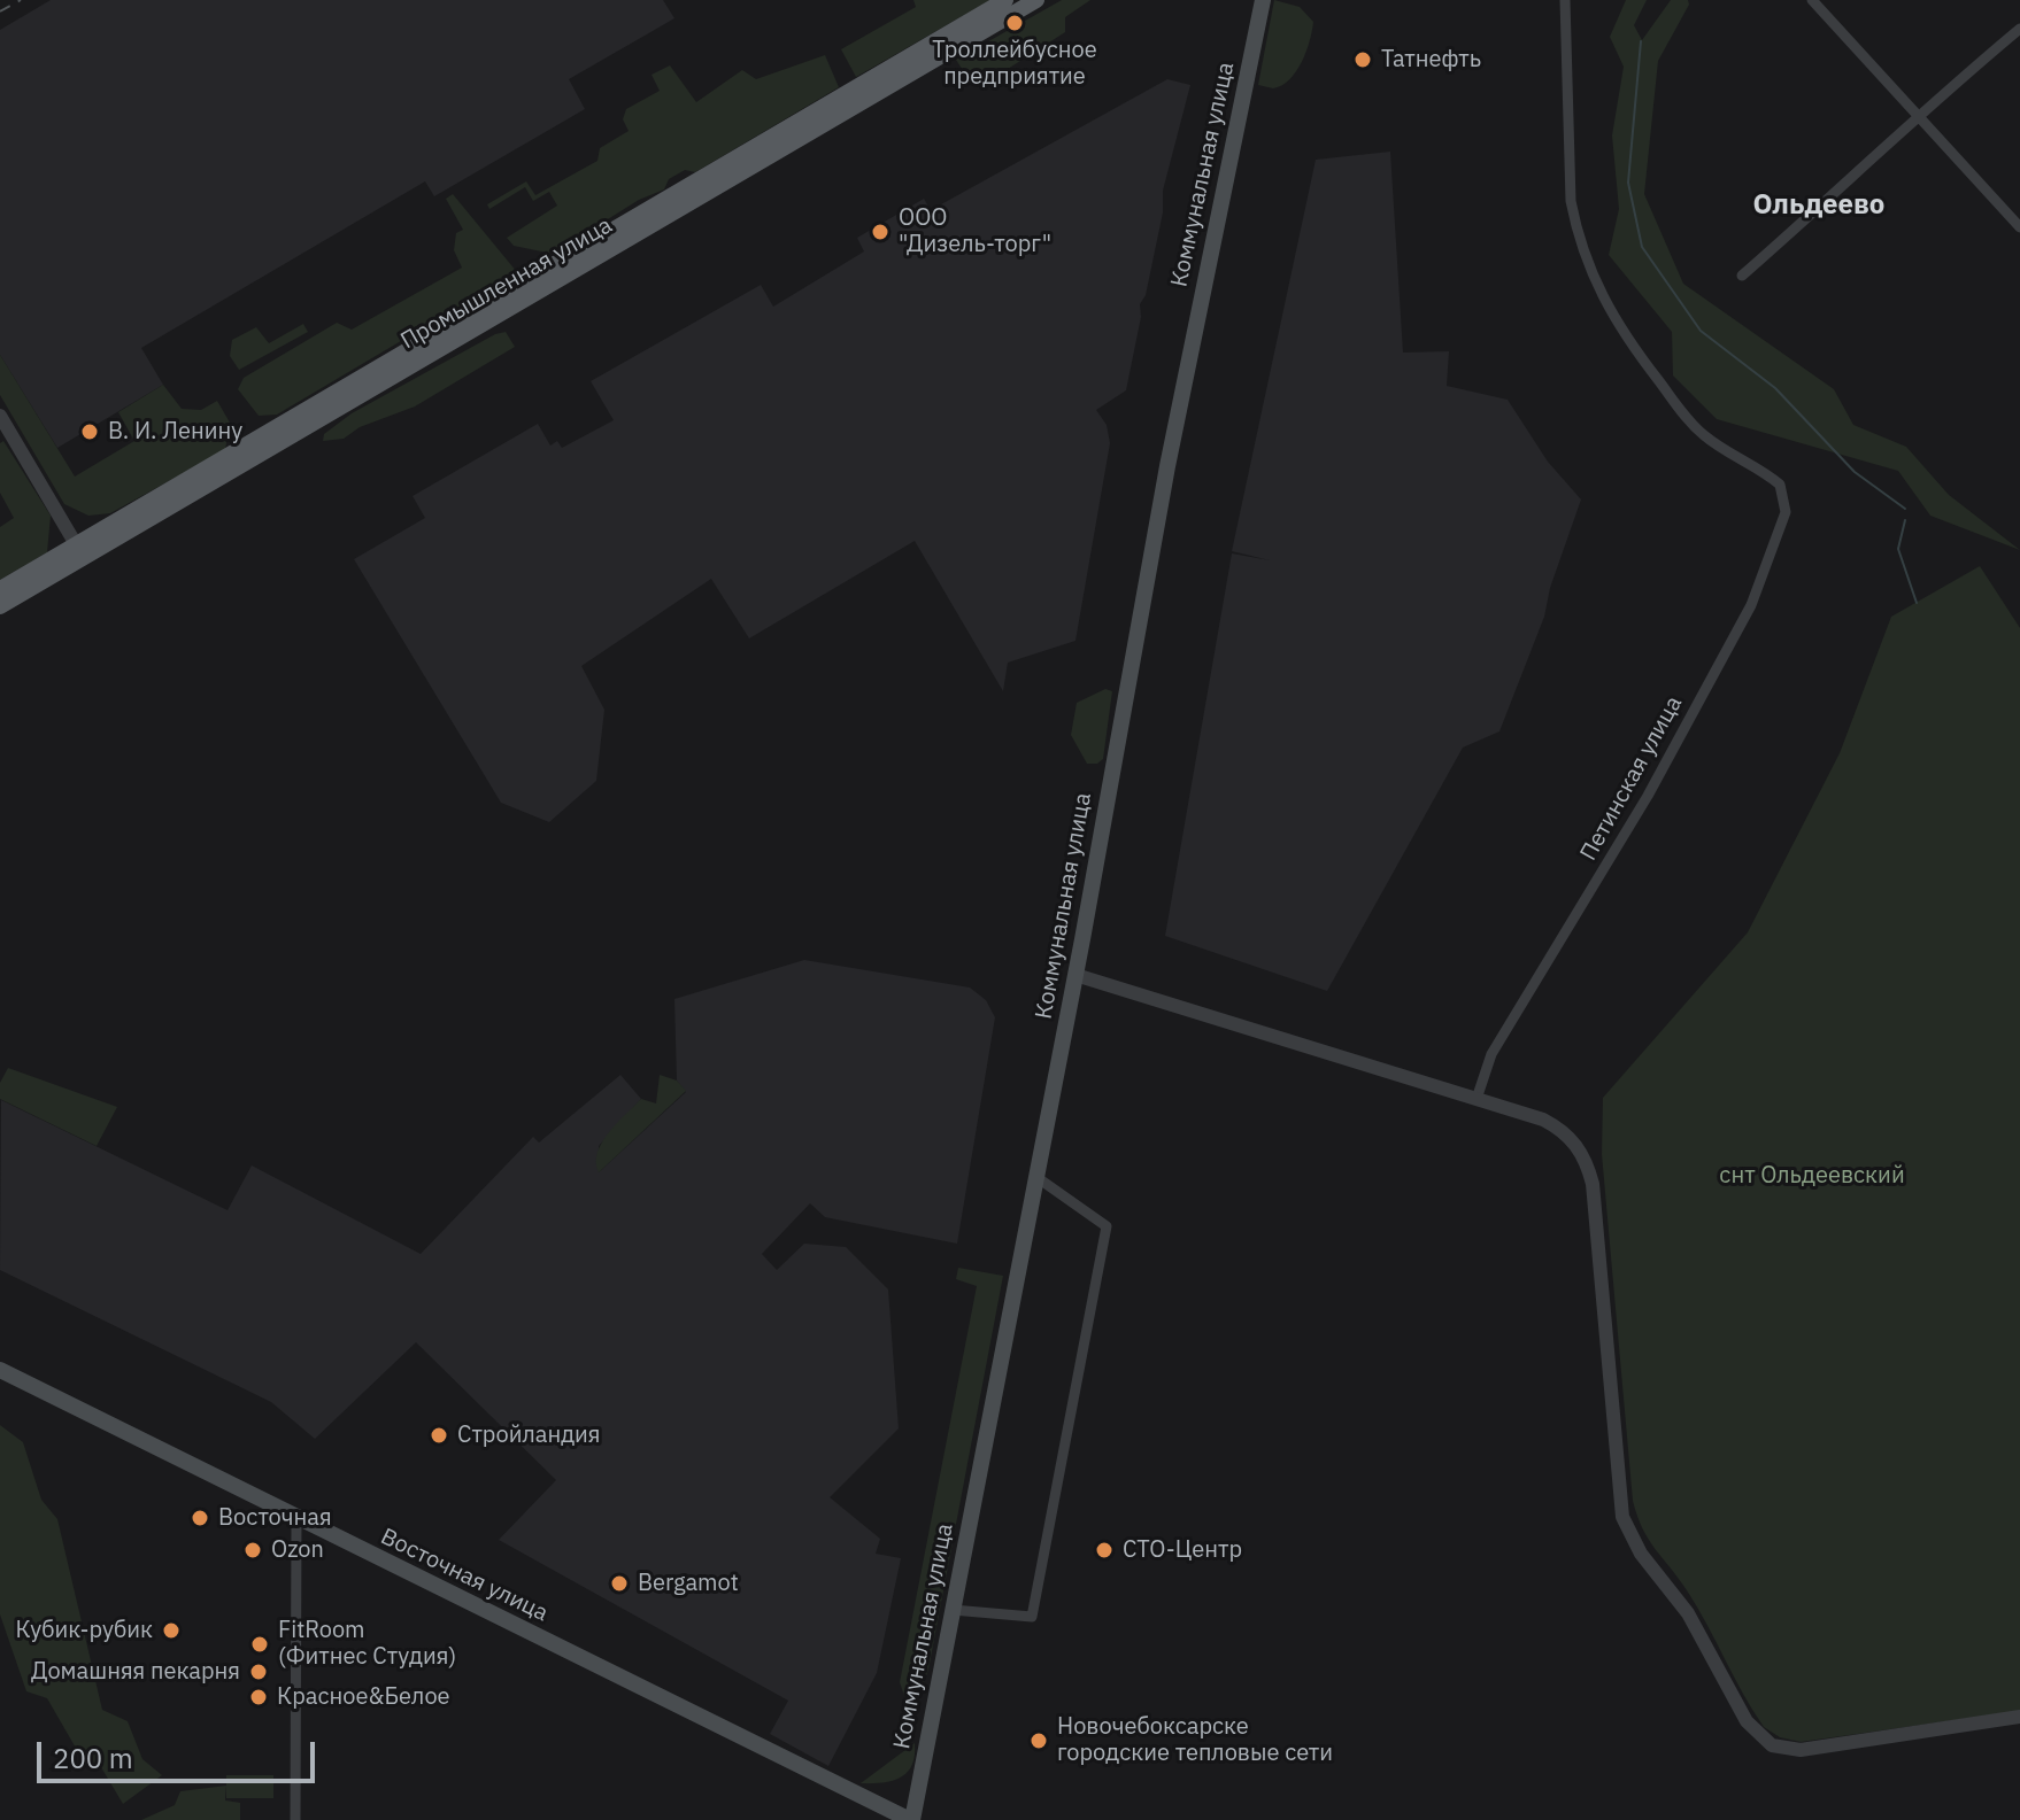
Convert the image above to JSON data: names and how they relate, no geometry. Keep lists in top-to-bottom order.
{
  "streets": {
    "main road": ["Коммунальная улица", "Промышленная улица", "Восточная улица"],
    "street": ["Петинская улица"]
  },
  "crossings": [
    ["Коммунальная улица", "Восточная улица"]
  ],
  "districts": ["Ольдеево"],
  "parks": ["снт Ольдеевский"],
  "places": [
    "Троллейбусное предприятие",
    "Татнефть",
    "ООО \"Дизель-торг\"",
    "В. И. Ленину",
    "Стройландия",
    "Восточная",
    "Ozon",
    "СТО-Центр",
    "Bergamot",
    "Кубик-рубик",
    "FitRoom (Фитнес Студия)",
    "Домашняя пекарня",
    "Красное&Белое",
    "Новочебоксарске городские тепловые сети"
  ],
  "scale_bar": "200 m"
}
